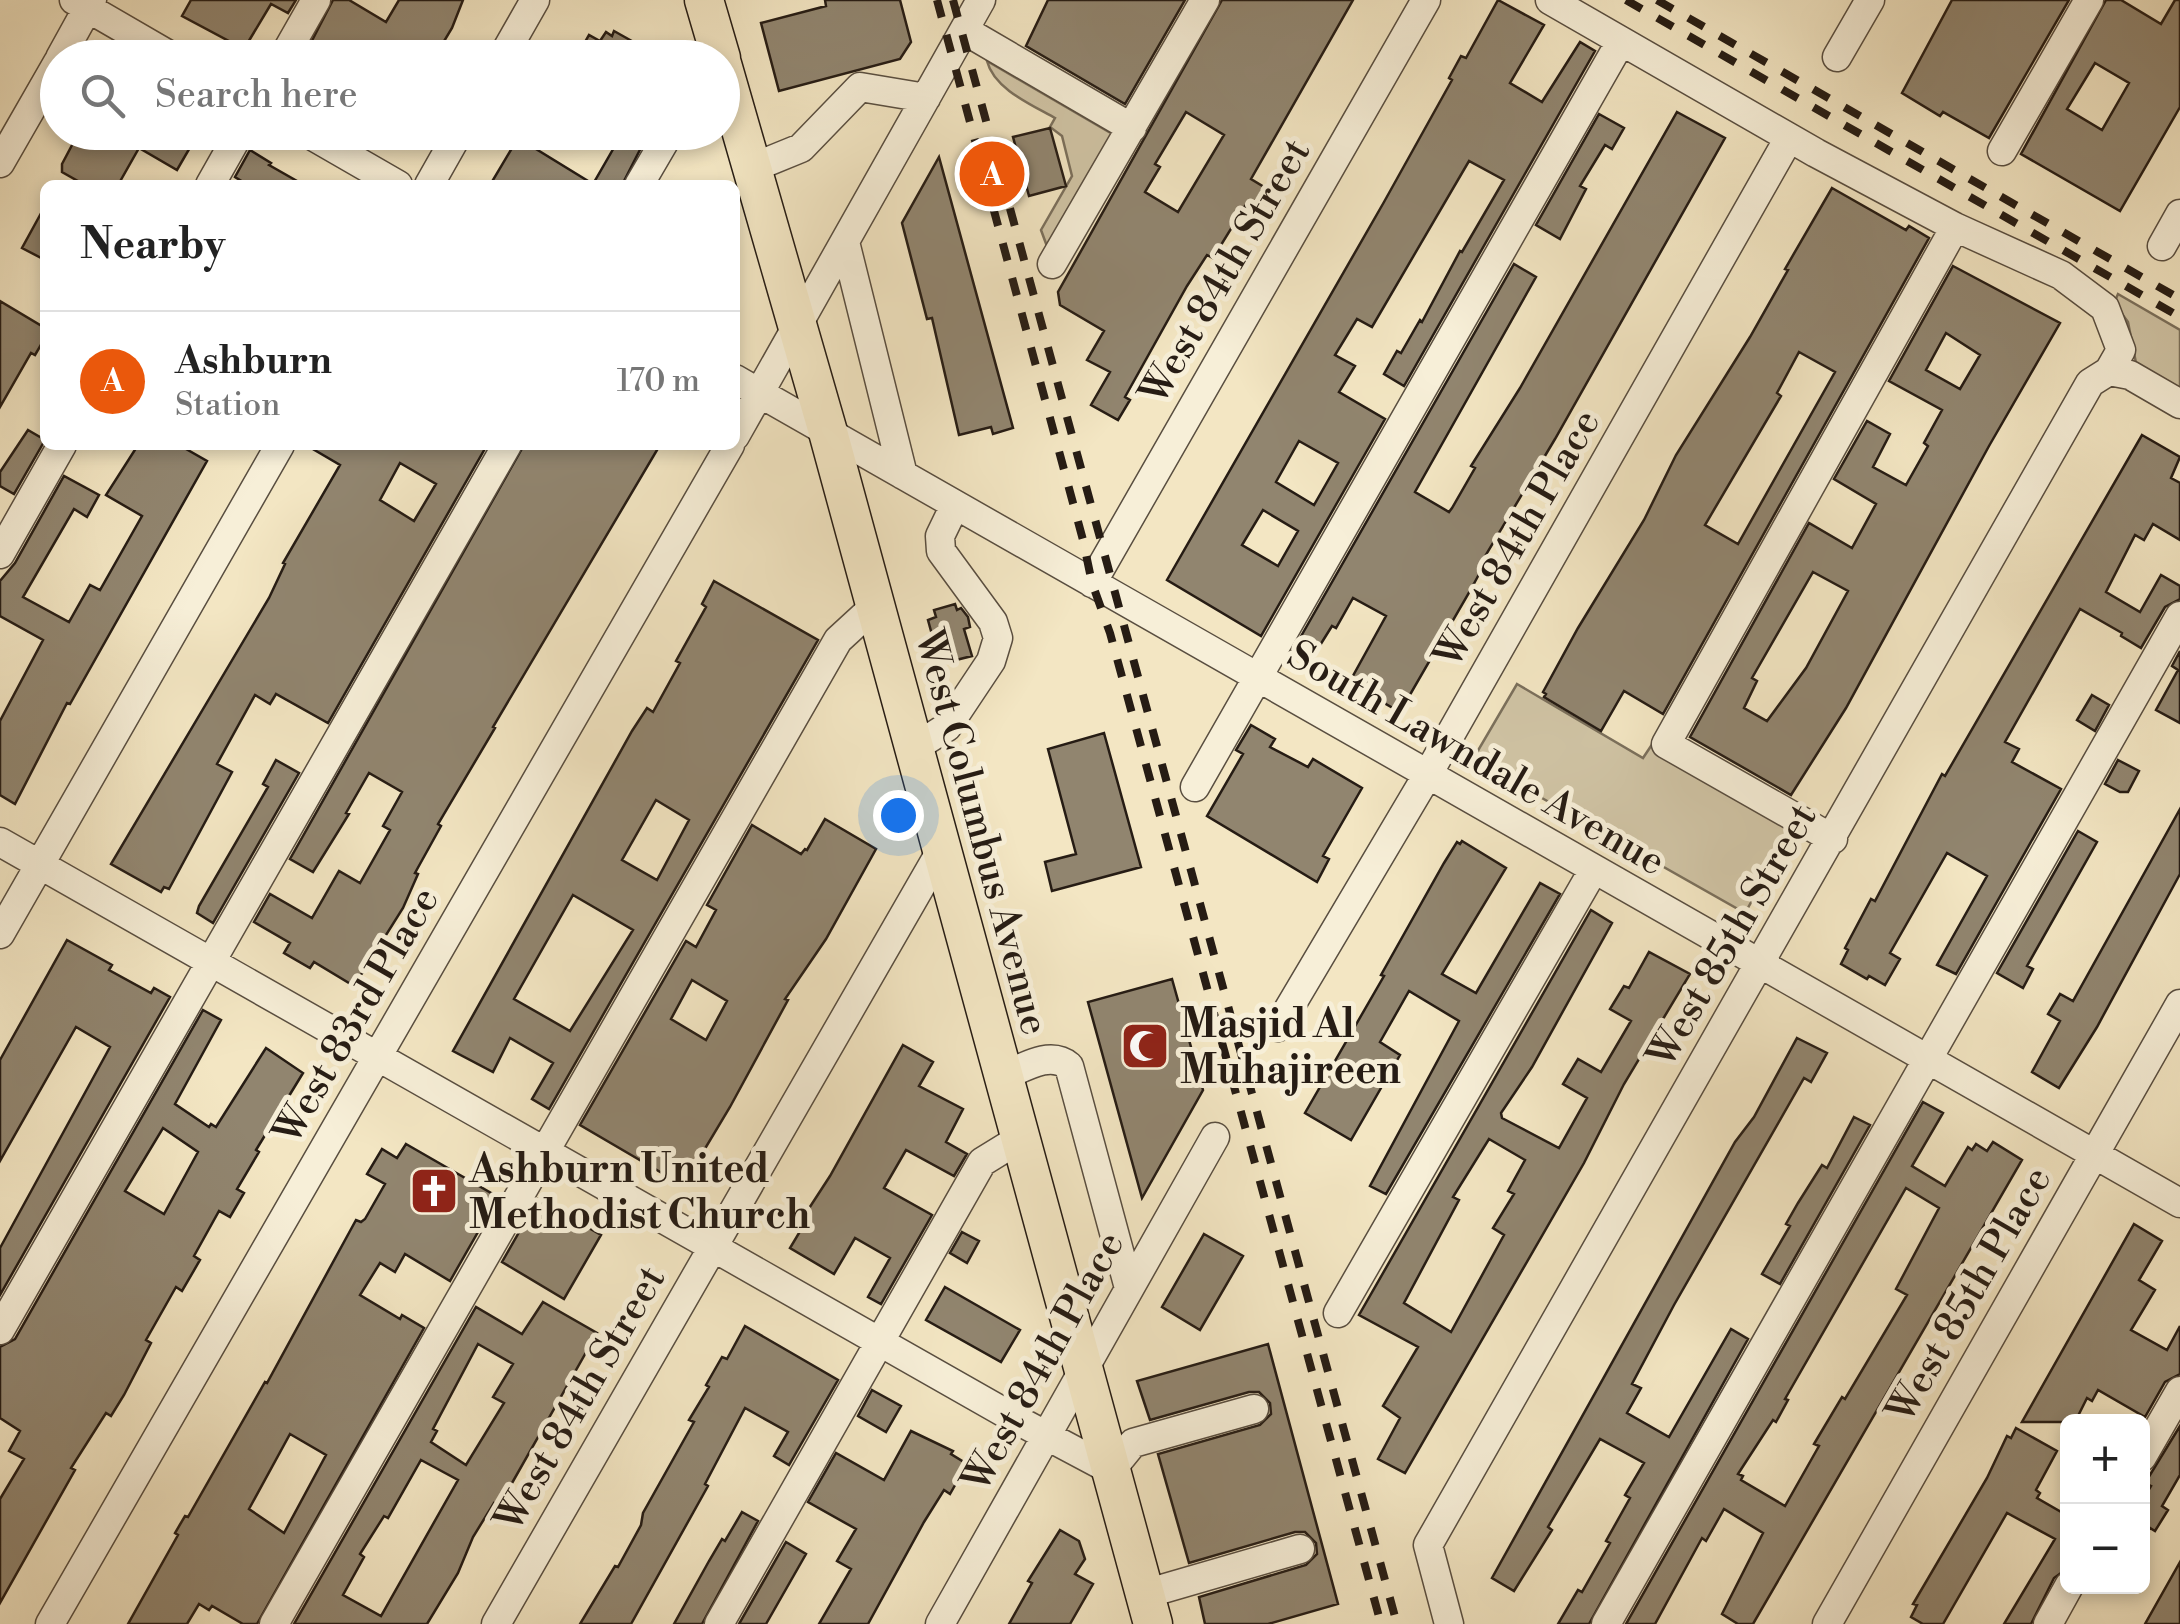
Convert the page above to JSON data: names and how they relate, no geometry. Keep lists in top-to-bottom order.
{
  "streets": {
    "main road": ["West Columbus Avenue"],
    "street": [
      "West 84th Street",
      "West 84th Place",
      "South Lawndale Avenue",
      "West 85th Street",
      "West 83rd Place",
      "West 85th Place"
    ]
  },
  "crossings": [
    ["West 84th Street", "South Lawndale Avenue"],
    ["West 84th Street", "West Columbus Avenue"],
    ["West 84th Place", "South Lawndale Avenue"],
    ["West 84th Place", "West Columbus Avenue"],
    ["South Lawndale Avenue", "West Columbus Avenue"],
    ["South Lawndale Avenue", "West 85th Street"],
    ["South Lawndale Avenue", "West 85th Place"]
  ],
  "places": {
    "mosque": ["Masjid Al Muhajireen"],
    "church": ["Ashburn United Methodist Church"]
  },
  "page": {
    "search": "Search here",
    "pins": "A",
    "heading": "Nearby",
    "list": [
      {
        "mark": "A",
        "name": "Ashburn",
        "note": "Station",
        "value": "170 m"
      }
    ],
    "map_buttons": ["+", "−"]
  }
}
